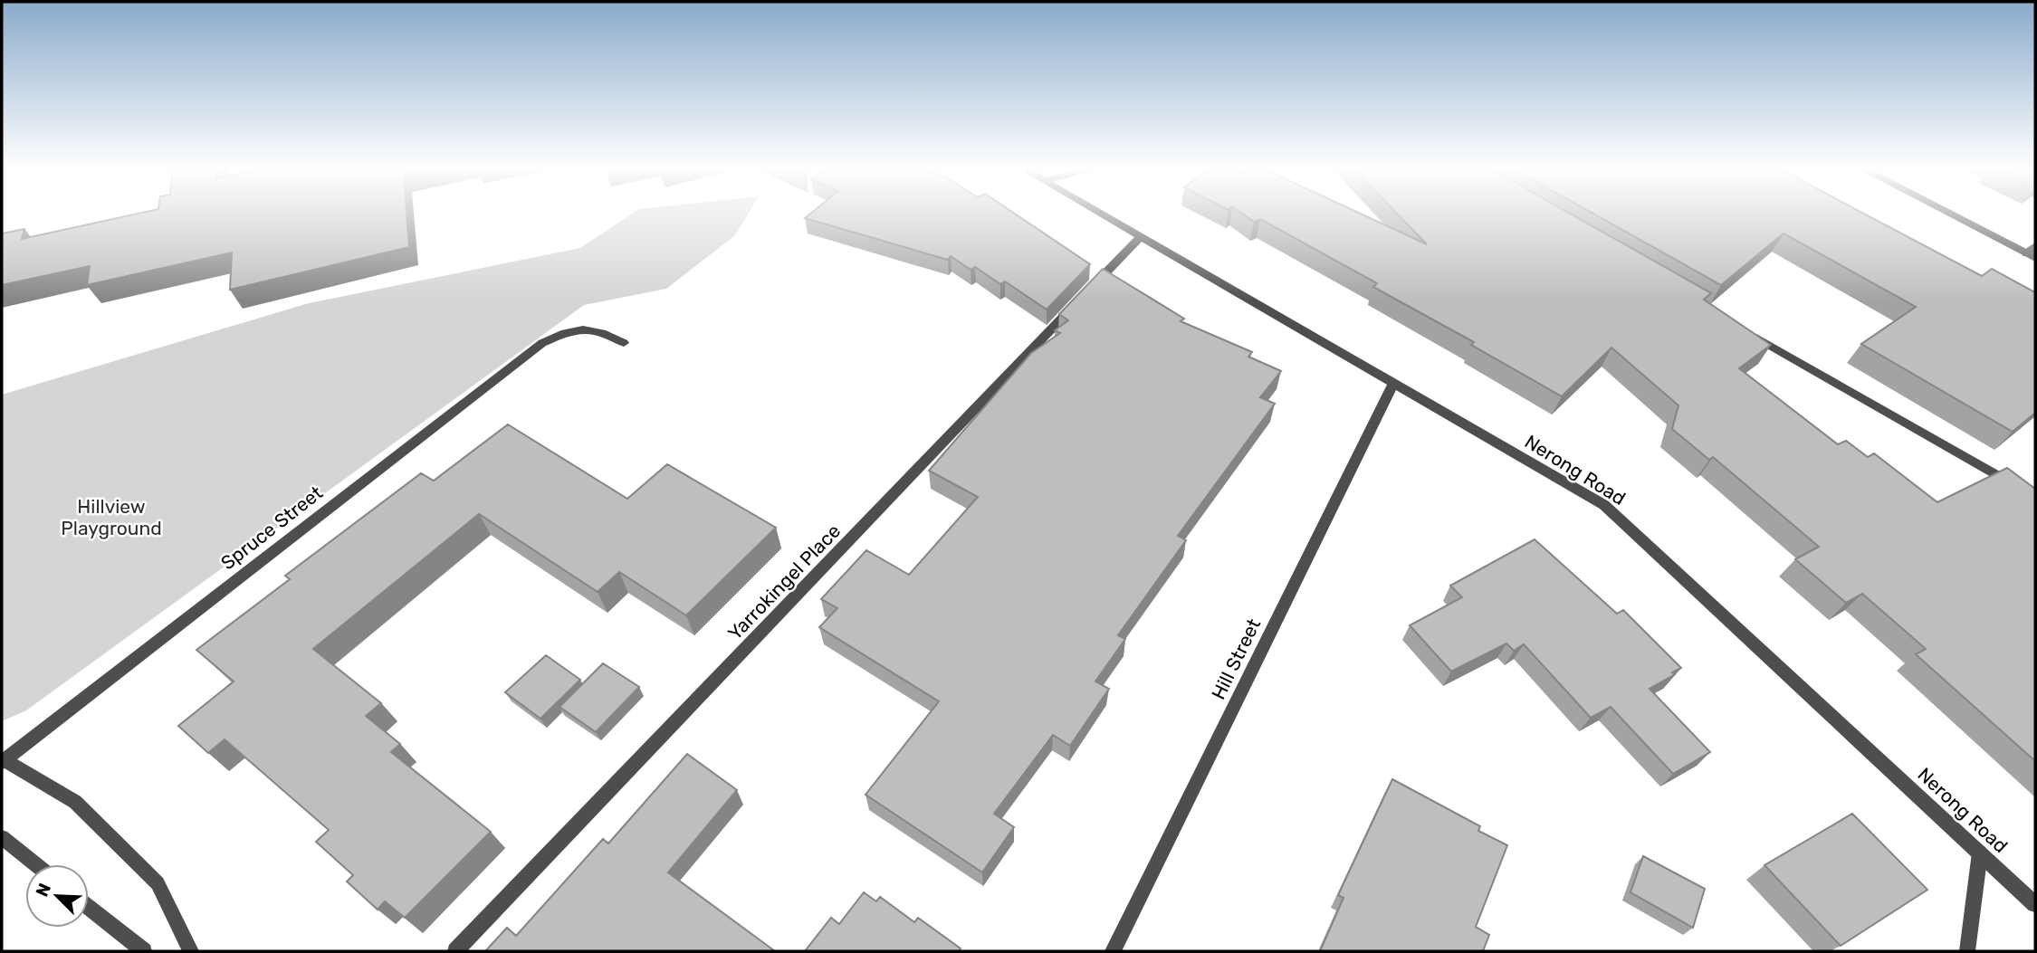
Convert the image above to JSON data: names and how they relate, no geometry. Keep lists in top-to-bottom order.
{
  "streets": {
    "street": [
      "Nerong Road",
      "Spruce Street",
      "Yarrokingel Place",
      "Hill Street"
    ]
  },
  "crossings": [
    ["Nerong Road", "Yarrokingel Place"],
    ["Nerong Road", "Hill Street"]
  ],
  "parks": ["Hillview Playground"],
  "north": "top left"
}
